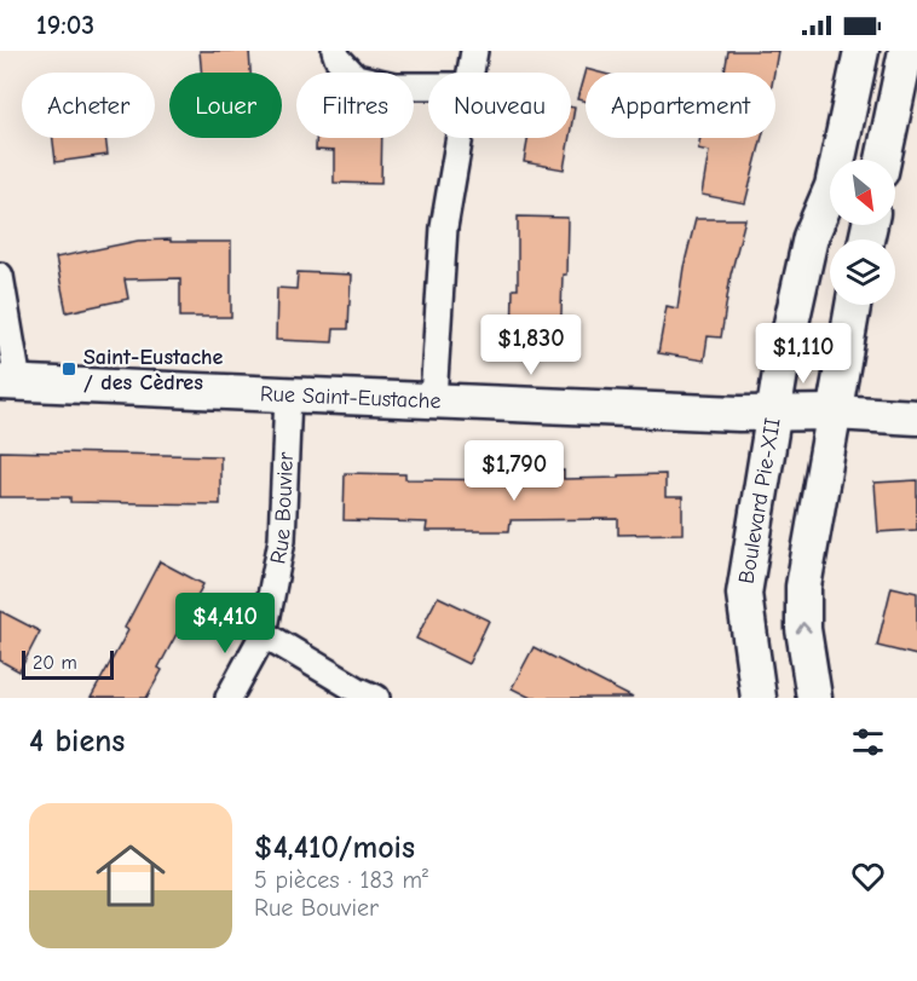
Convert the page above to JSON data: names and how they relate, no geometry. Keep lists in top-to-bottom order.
{
  "streets": {
    "street": ["Rue Saint-Eustache", "Boulevard Pie-XII", "Rue Bouvier"]
  },
  "crossings": [
    ["Rue Saint-Eustache", "Boulevard Pie-XII"],
    ["Rue Saint-Eustache", "Rue Bouvier"]
  ],
  "places": {
    "transit": ["Saint-Eustache / des Cèdres"]
  },
  "scale_bar": "20 m",
  "north": "bottom right",
  "page": {
    "status": "19:03",
    "chip": [
      "Acheter",
      "Louer",
      "Filtres",
      "Nouveau",
      "Appartement"
    ],
    "price": [
      "$1,830",
      "$1,110",
      "$1,790",
      "$4,410"
    ],
    "scale": "20 m",
    "heading": "4 biens",
    "list": [
      {
        "name": "$4,410/mois",
        "note": "5 pièces · 183 m² · Rue Bouvier"
      }
    ]
  }
}
